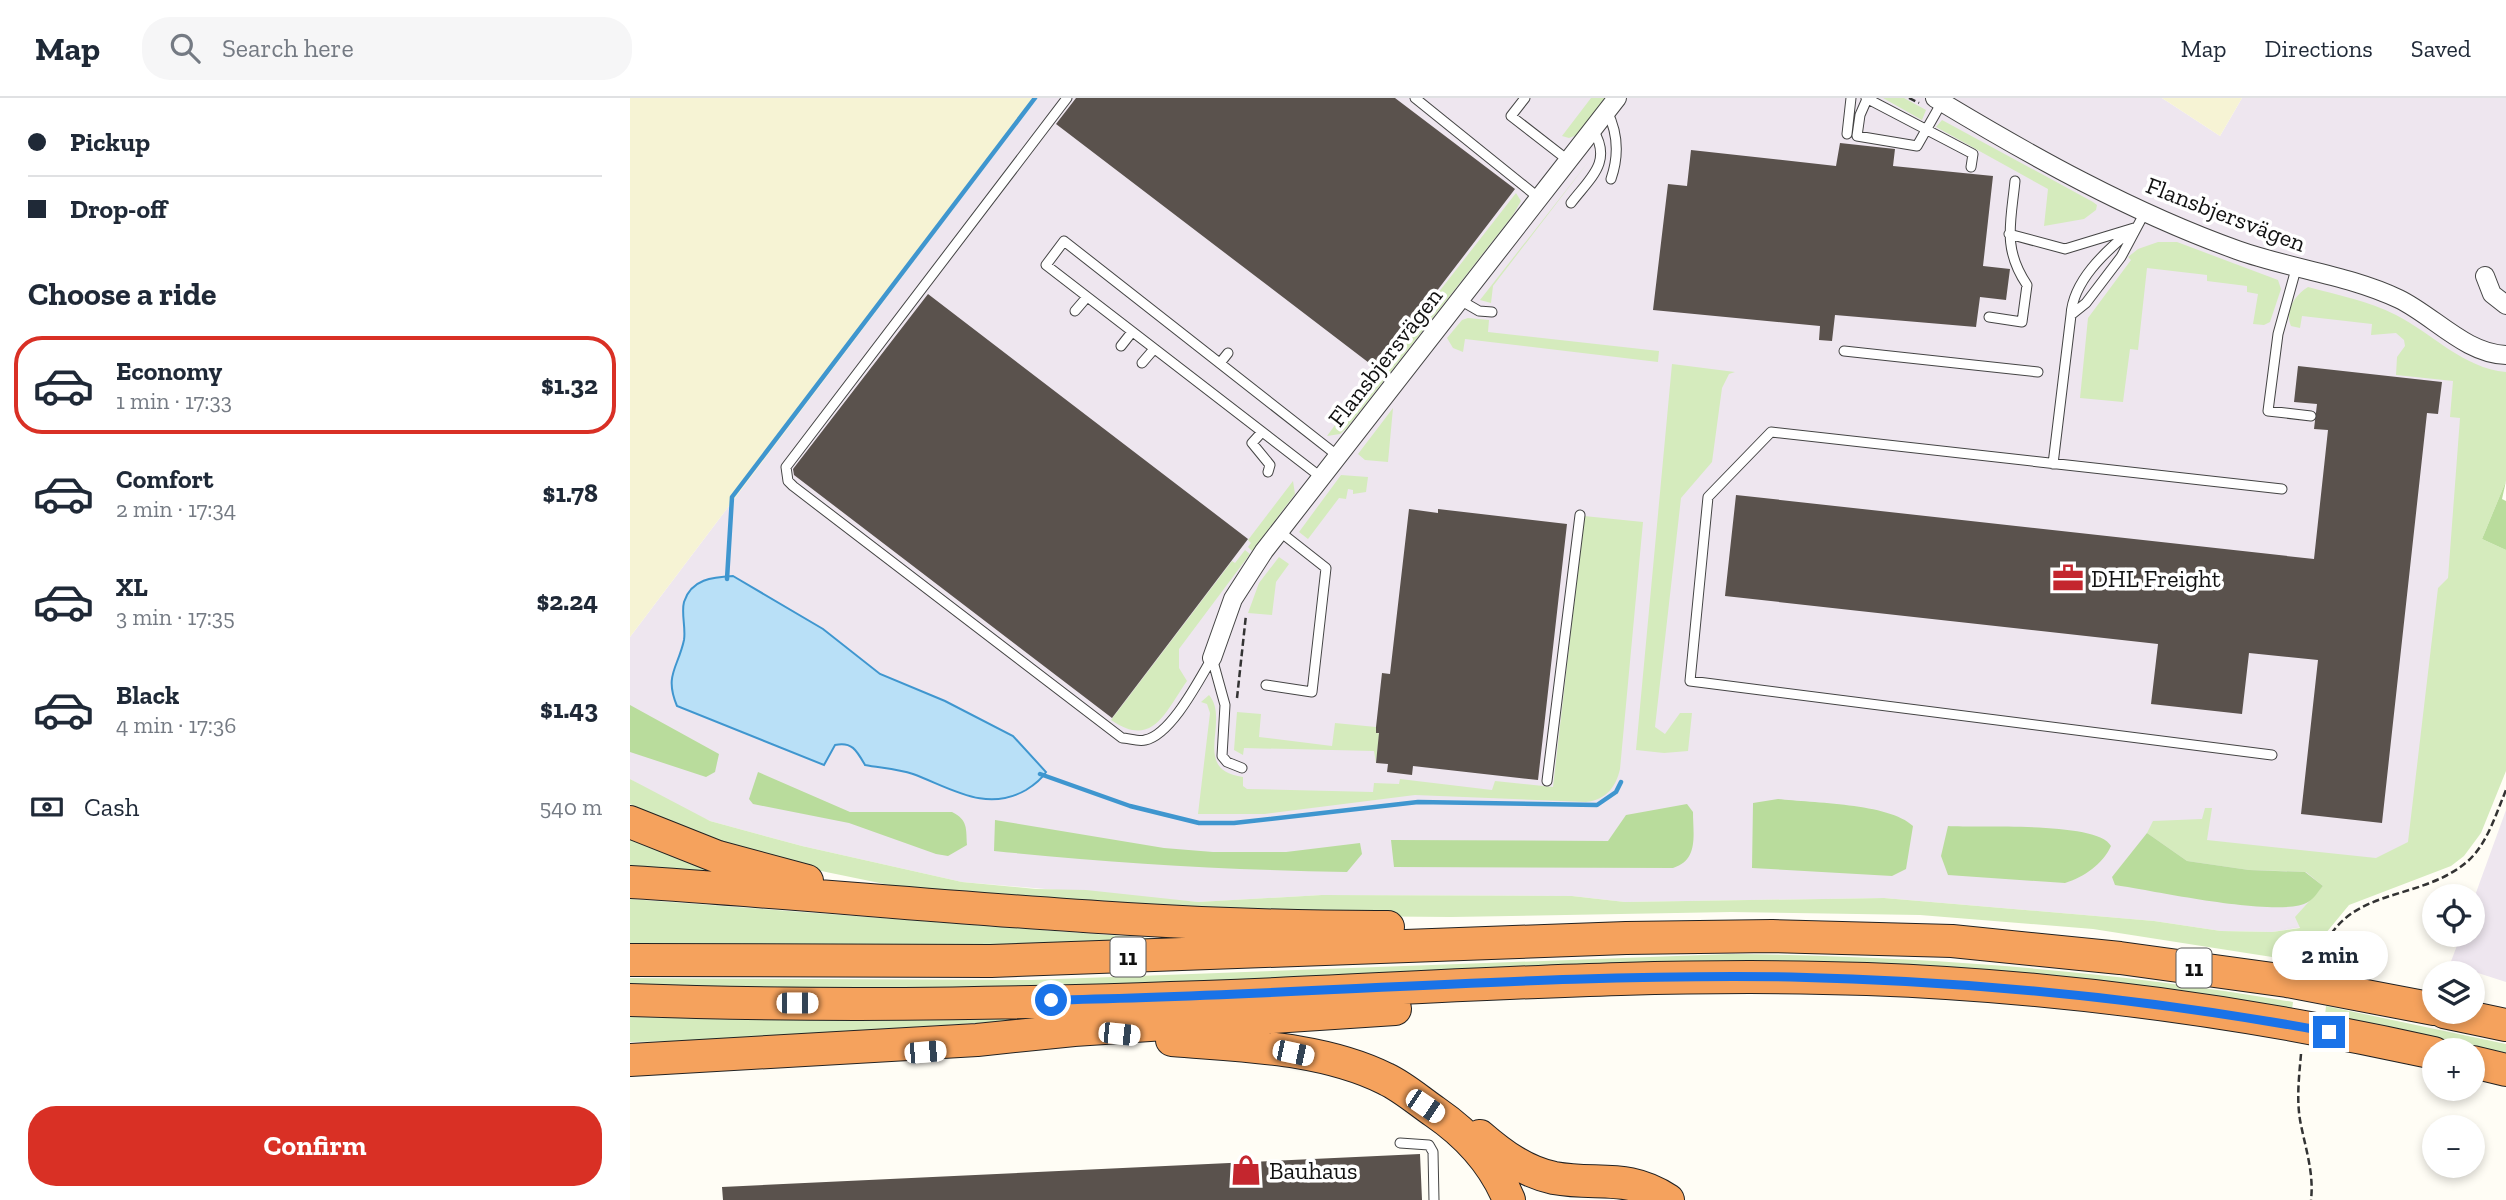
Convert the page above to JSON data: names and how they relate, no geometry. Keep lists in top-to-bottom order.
{
  "streets": {
    "highway": ["11"],
    "street": ["Flansbjersvägen"]
  },
  "places": {
    "office": ["DHL Freight"],
    "shop": ["Bauhaus"]
  },
  "page": {
    "header": "Map",
    "search": "Search here",
    "nav": ["Map", "Directions", "Saved"],
    "banner": ["Pickup", "Drop-off"],
    "heading": "Choose a ride",
    "list": [
      {
        "name": "Economy",
        "note": "1 min · 17:33",
        "value": "$1.32"
      },
      {
        "name": "Comfort",
        "note": "2 min · 17:34",
        "value": "$1.78"
      },
      {
        "name": "XL",
        "note": "3 min · 17:35",
        "value": "$2.24"
      },
      {
        "name": "Black",
        "note": "4 min · 17:36",
        "value": "$1.43"
      }
    ],
    "pay": ["Cash", "540 m"],
    "map_buttons": ["+", "−"],
    "bubble": "2 min",
    "buttons": "Confirm"
  }
}
